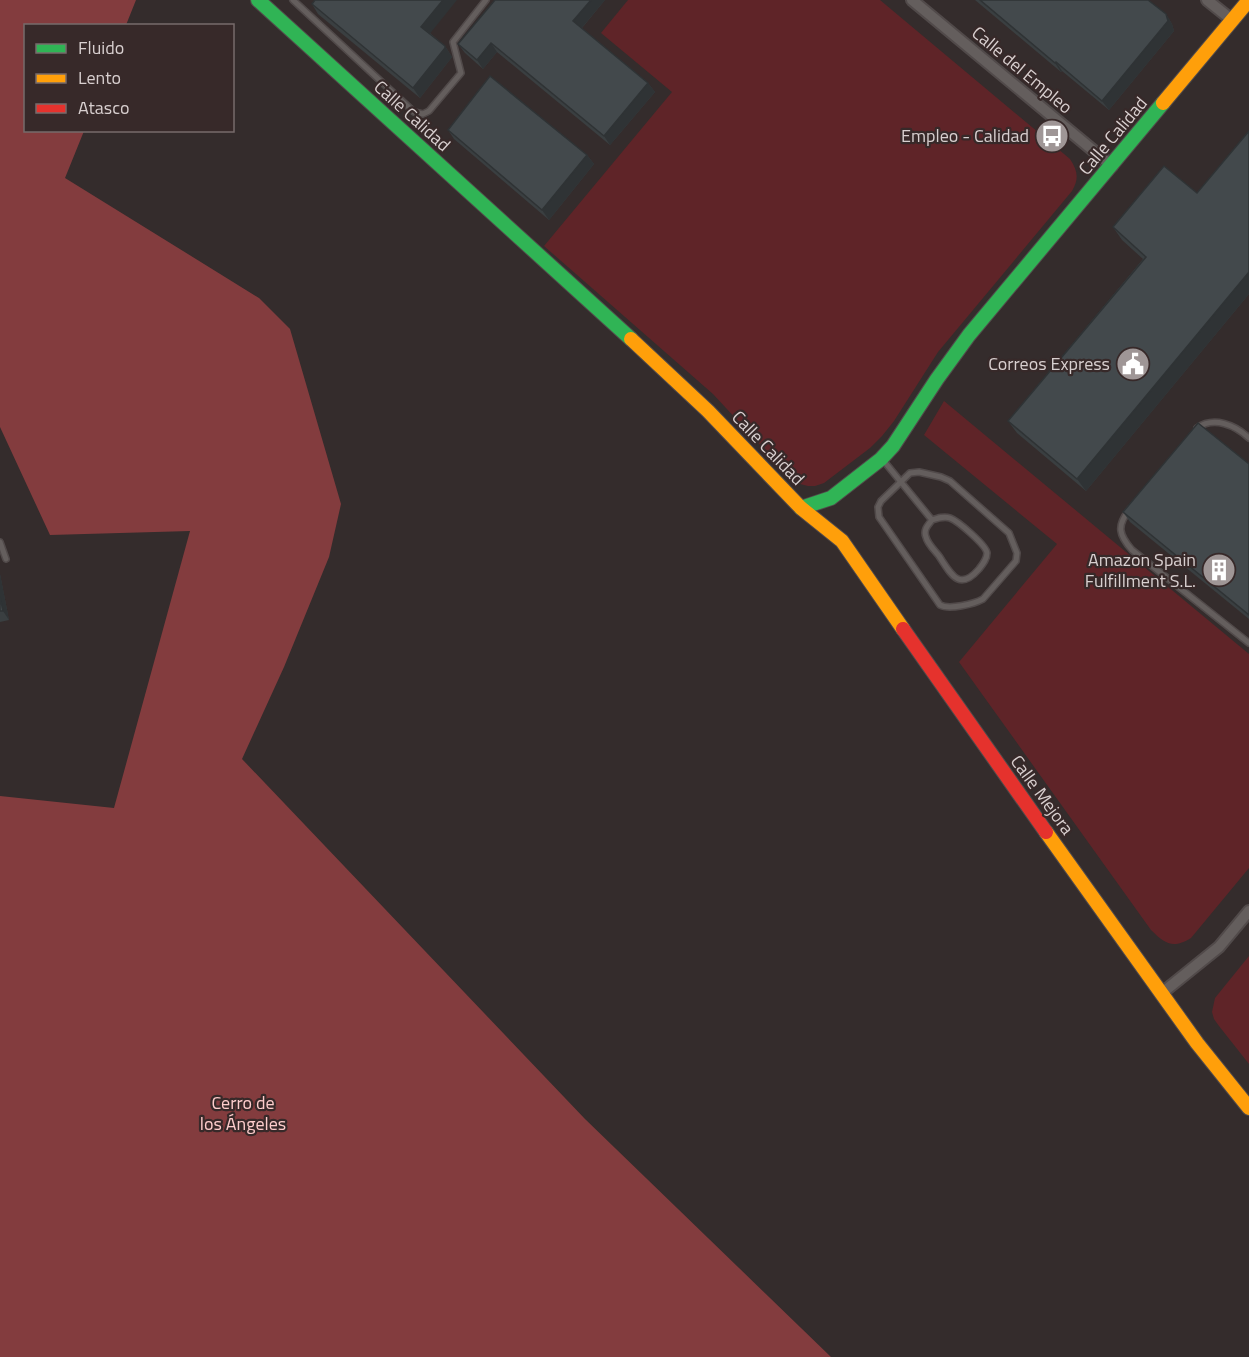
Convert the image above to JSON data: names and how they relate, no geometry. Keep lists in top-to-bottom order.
{
  "streets": {
    "street": ["Calle del Empleo", "Calle Calidad", "Calle Mejora"]
  },
  "crossings": [
    ["Calle del Empleo", "Calle Calidad"],
    ["Calle Calidad", "Calle Mejora"]
  ],
  "parks": ["Cerro de los Ángeles"],
  "places": {
    "bus stop": ["Empleo - Calidad"],
    "public building": ["Correos Express"],
    "building": ["Amazon Spain Fulfillment S.L."]
  },
  "legend": ["Fluido", "Lento", "Atasco"]
}
